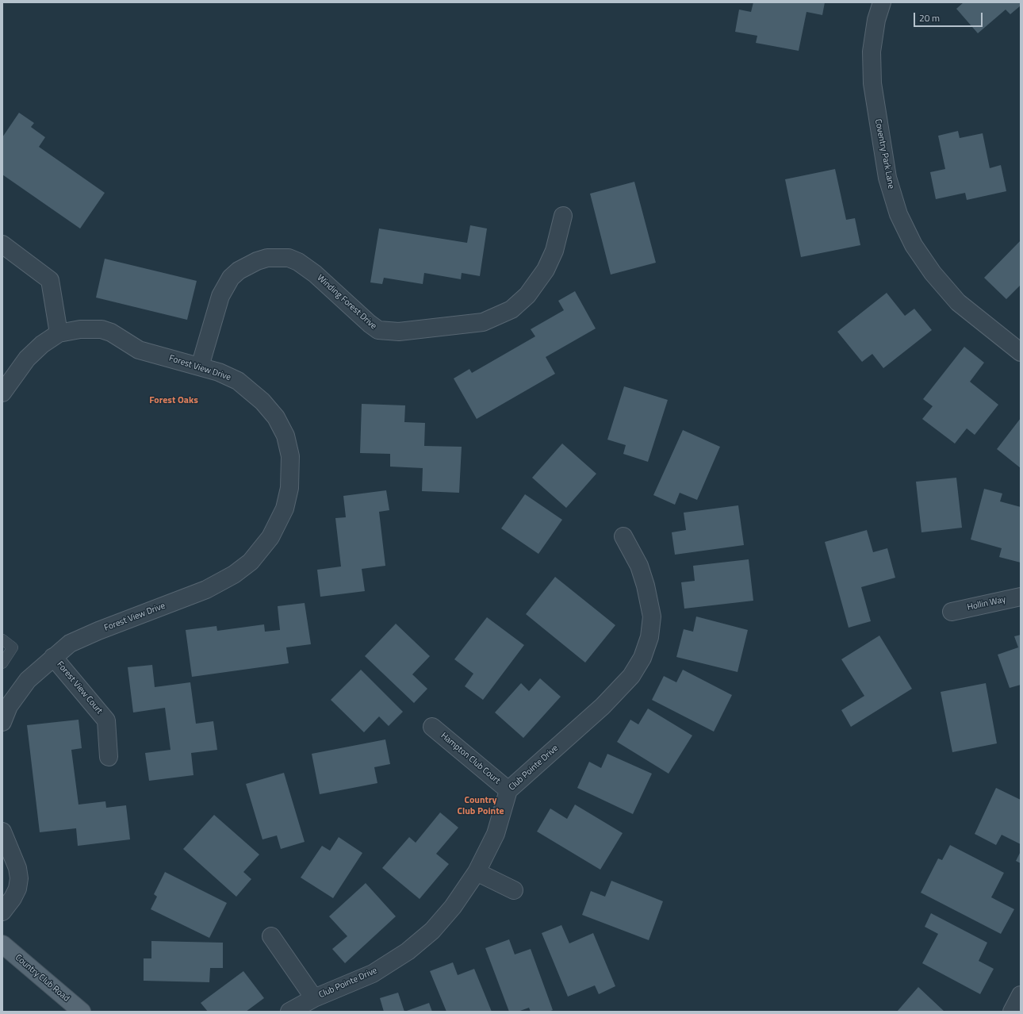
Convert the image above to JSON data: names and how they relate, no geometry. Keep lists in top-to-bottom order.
{
  "streets": {
    "main road": ["Country Club Road"],
    "street": [
      "Coventry Park Lane",
      "Winding Forest Drive",
      "Forest View Drive",
      "Hollin Way",
      "Forest View Court",
      "Hampton Club Court",
      "Club Pointe Drive"
    ]
  },
  "crossings": [
    ["Winding Forest Drive", "Forest View Drive"],
    ["Forest View Drive", "Forest View Court"],
    ["Hampton Club Court", "Club Pointe Drive"]
  ],
  "districts": ["Forest Oaks", "Country Club Pointe"],
  "scale_bar": "20 m"
}
